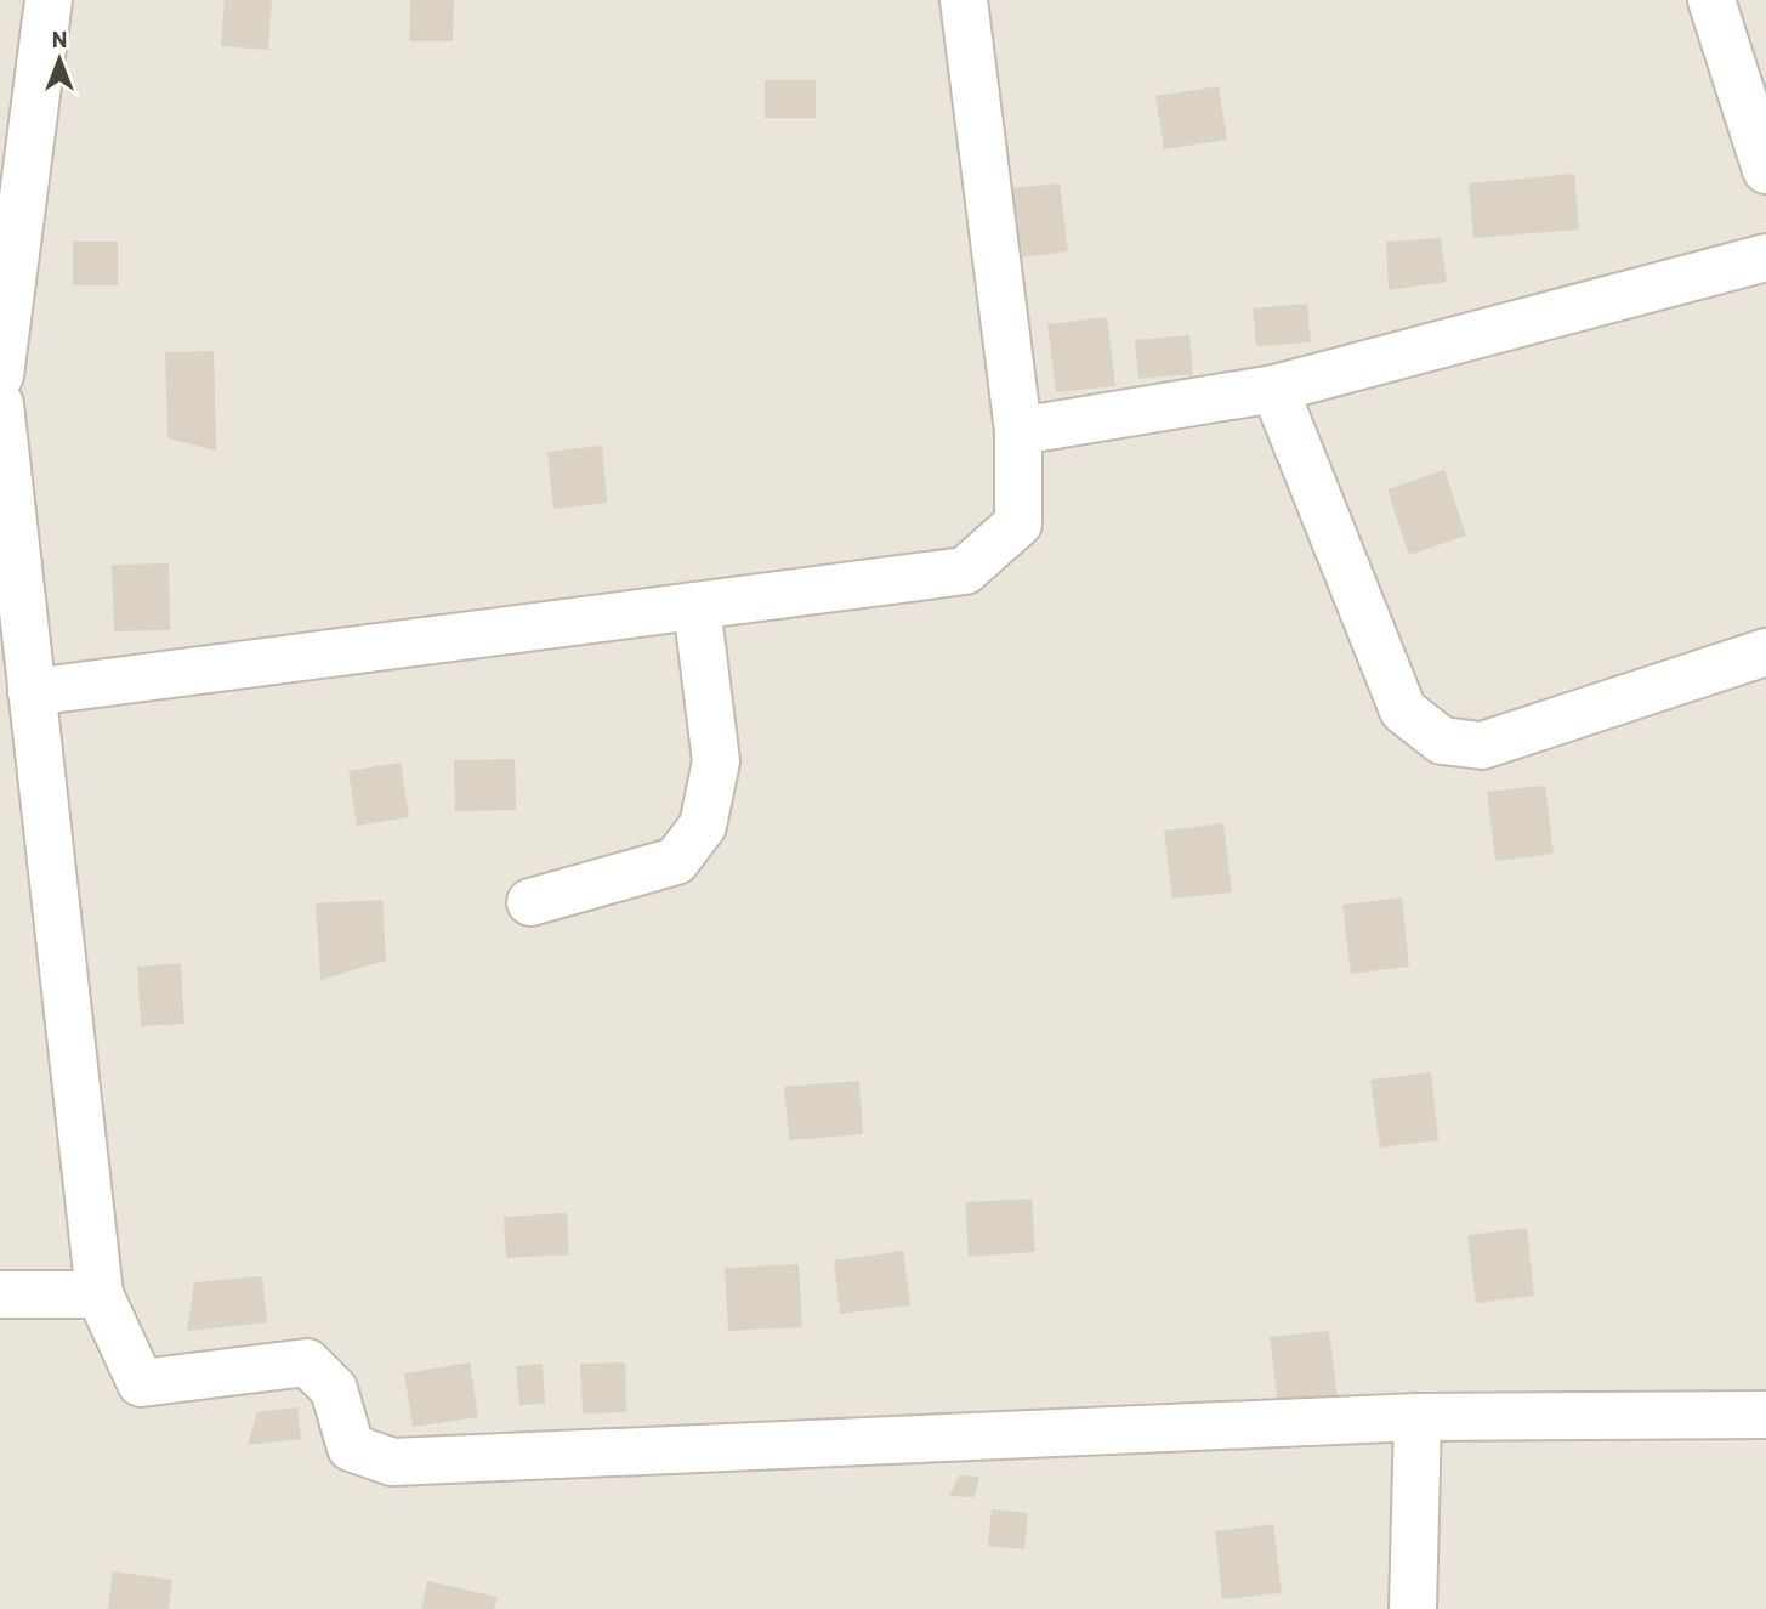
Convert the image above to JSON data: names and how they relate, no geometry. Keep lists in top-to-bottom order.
{
  "north": "top"
}
